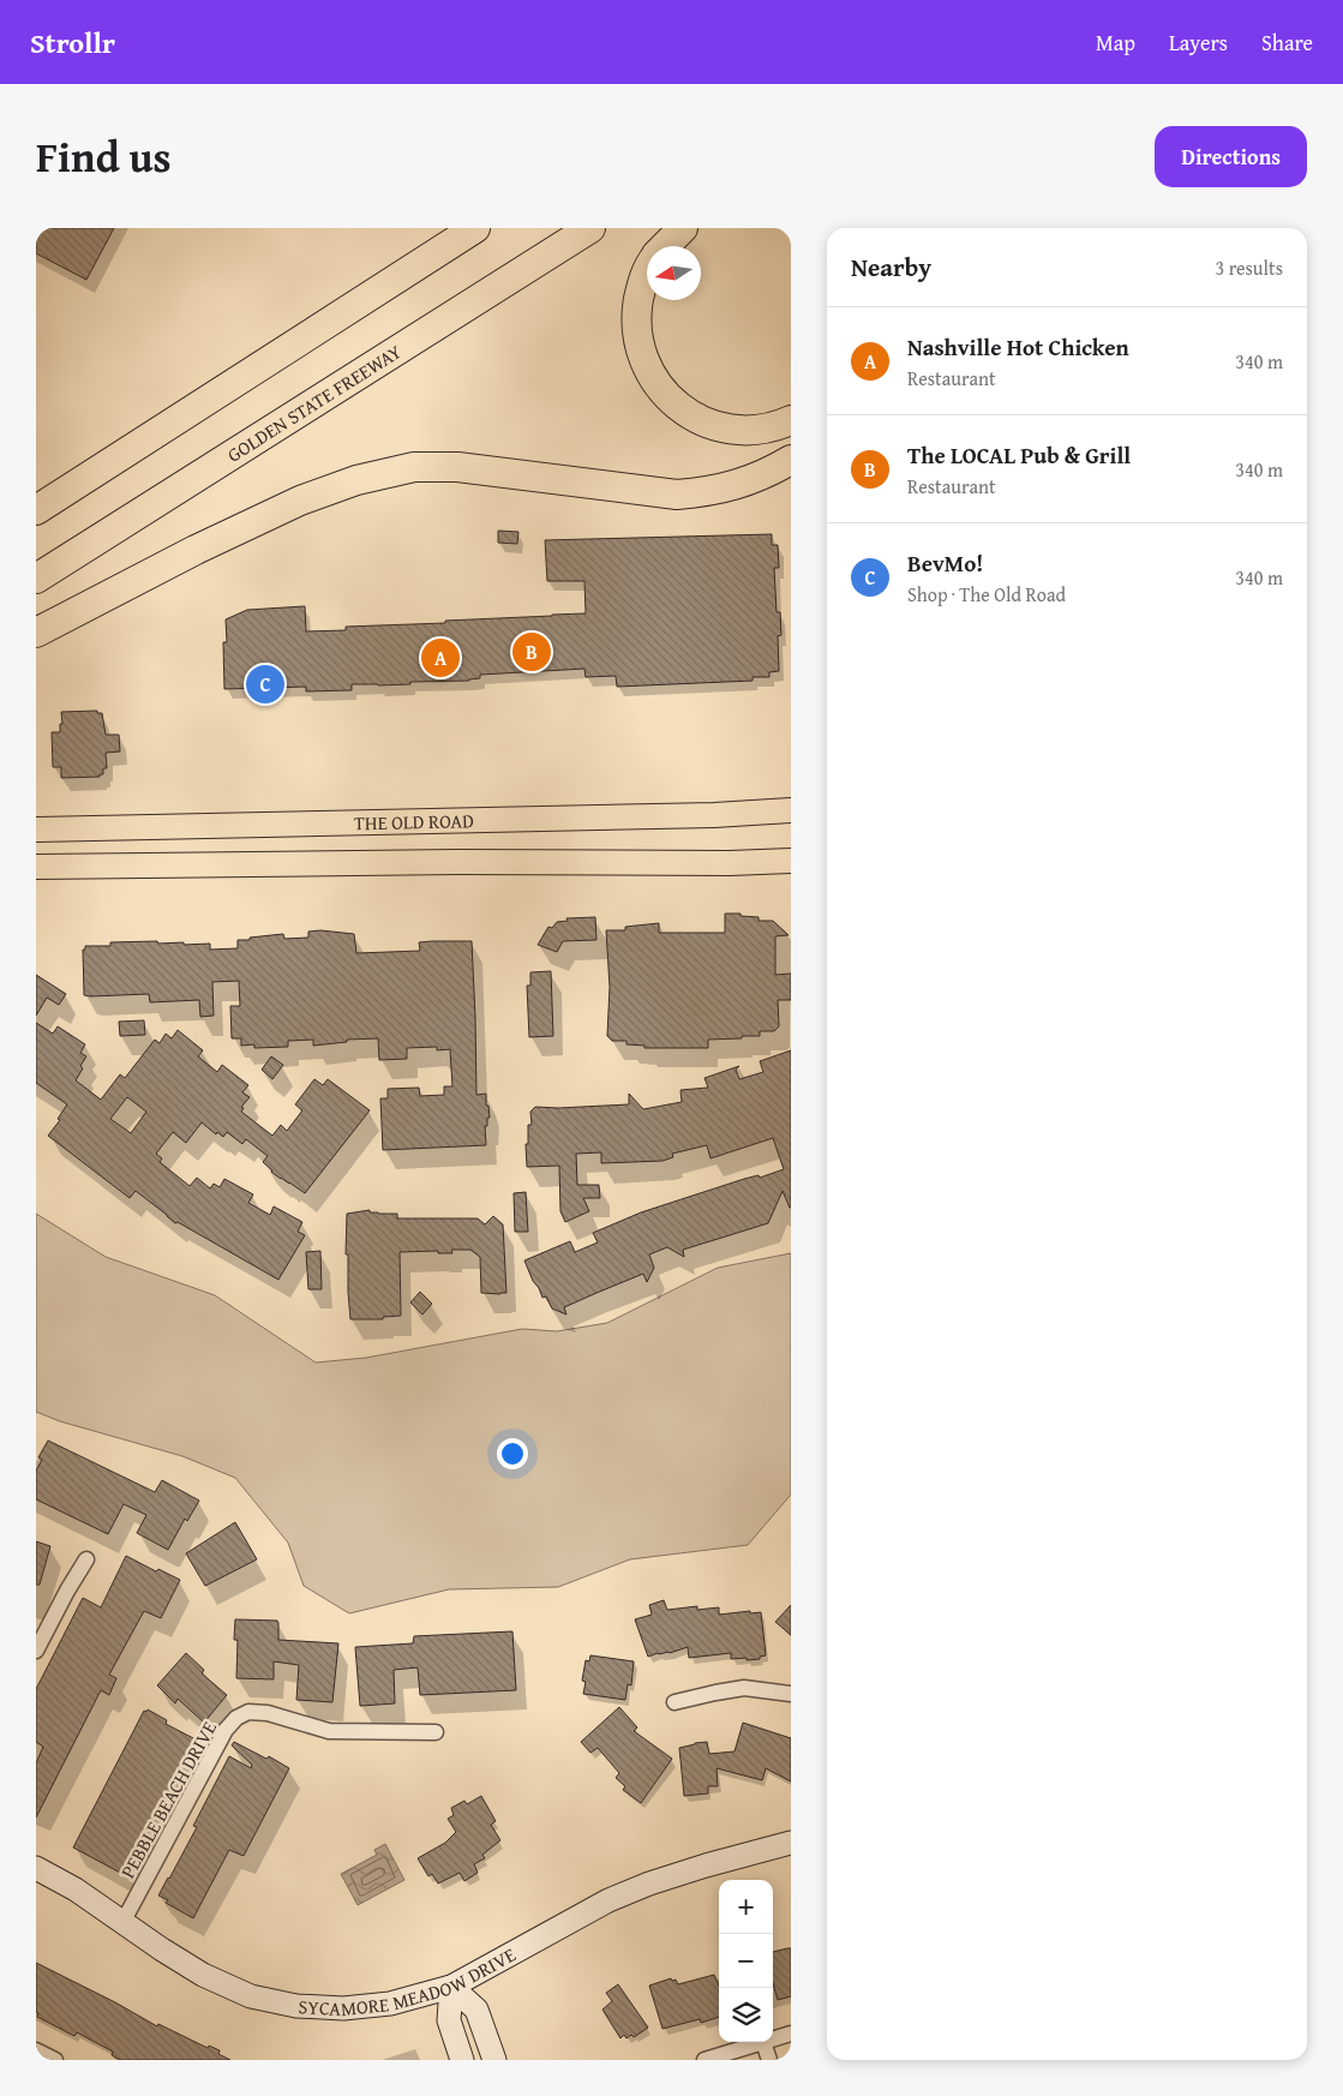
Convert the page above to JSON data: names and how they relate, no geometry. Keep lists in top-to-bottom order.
{
  "streets": {
    "highway": ["GOLDEN STATE FREEWAY"],
    "main road": ["THE OLD ROAD"],
    "street": ["PEBBLE BEACH DRIVE", "SYCAMORE MEADOW DRIVE"]
  },
  "crossings": [
    ["PEBBLE BEACH DRIVE", "SYCAMORE MEADOW DRIVE"]
  ],
  "north": "left",
  "page": {
    "header": "Strollr",
    "nav": ["Map", "Layers", "Share"],
    "title": "Find us",
    "buttons": "Directions",
    "heading": ["Nearby", "3 results"],
    "list": [
      {
        "mark": "A",
        "name": "Nashville Hot Chicken",
        "note": "Restaurant",
        "value": "340 m"
      },
      {
        "mark": "B",
        "name": "The LOCAL Pub & Grill",
        "note": "Restaurant",
        "value": "340 m"
      },
      {
        "mark": "C",
        "name": "BevMo!",
        "note": "Shop · The Old Road",
        "value": "340 m"
      }
    ],
    "pins": ["B", "A", "C"],
    "map_buttons": ["+", "−"]
  }
}
